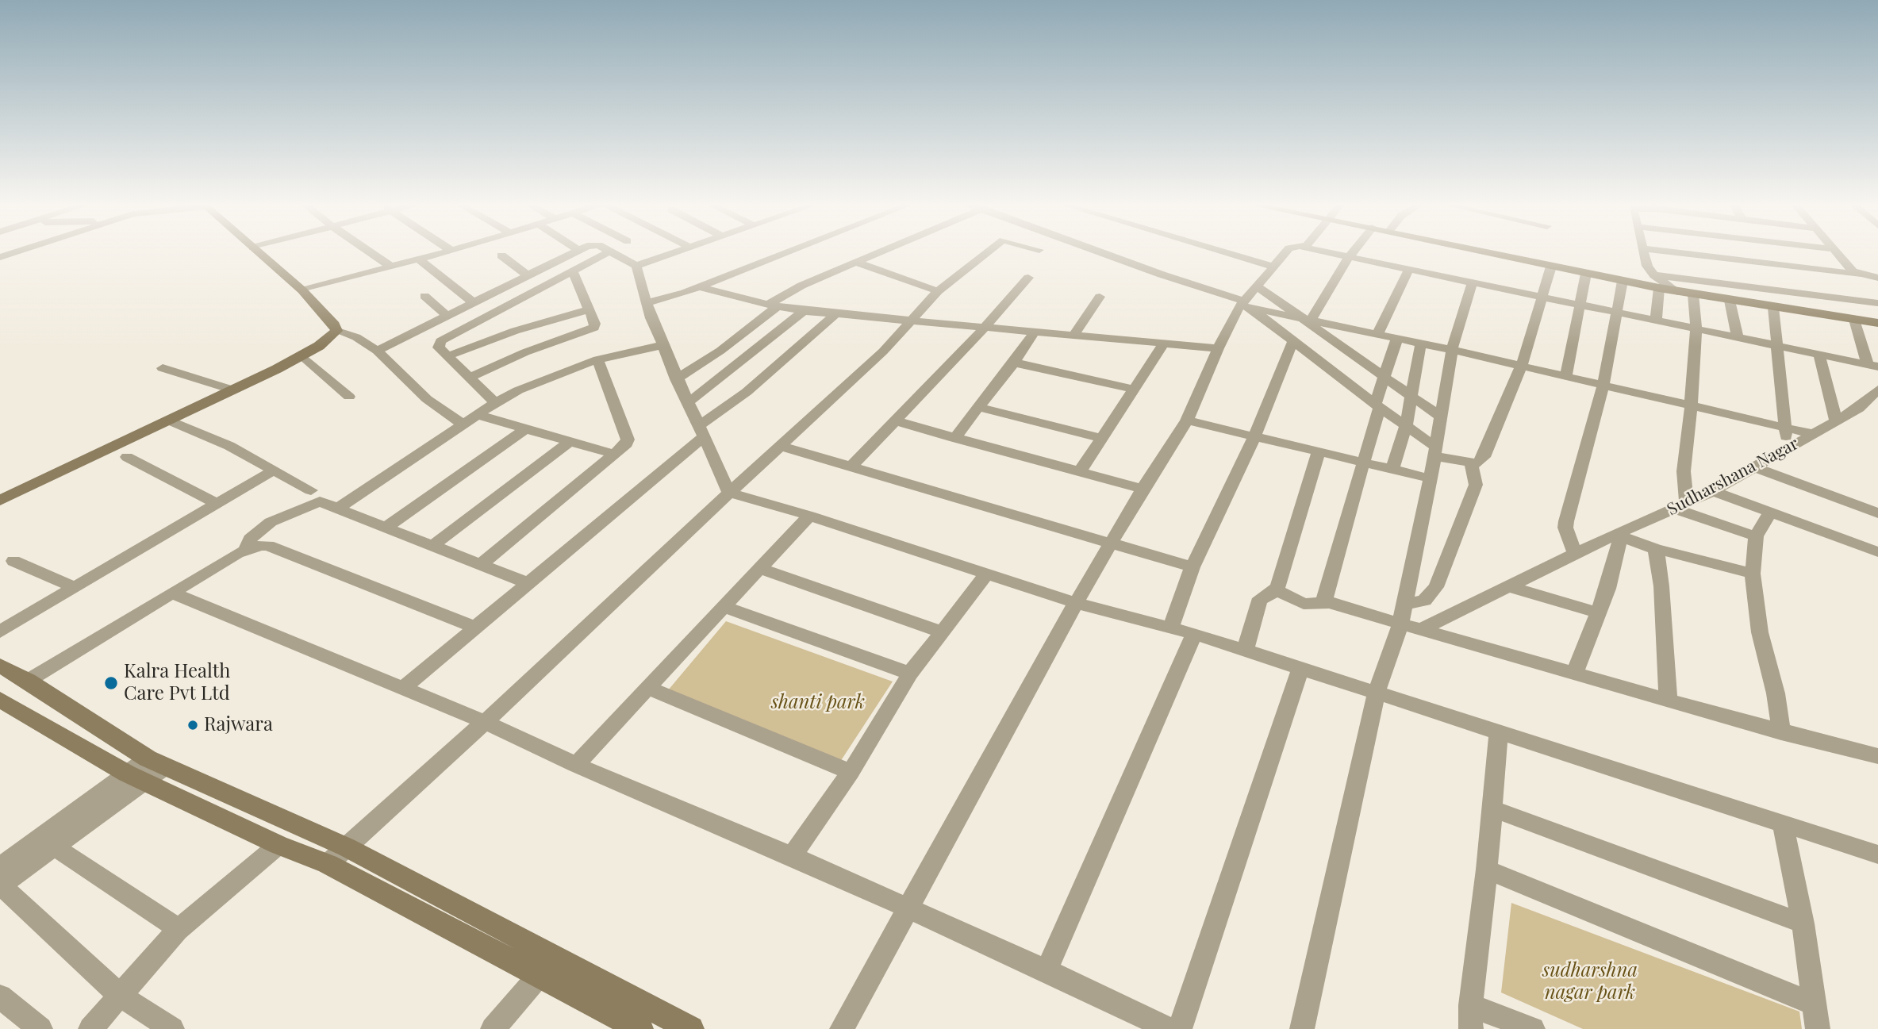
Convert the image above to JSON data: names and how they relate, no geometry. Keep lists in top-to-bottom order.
{
  "streets": {
    "street": ["Sudharshana Nagar"]
  },
  "parks": ["shanti park", "sudharshna nagar park"],
  "places": ["Kalra Health Care Pvt Ltd", "Rajwara"]
}
